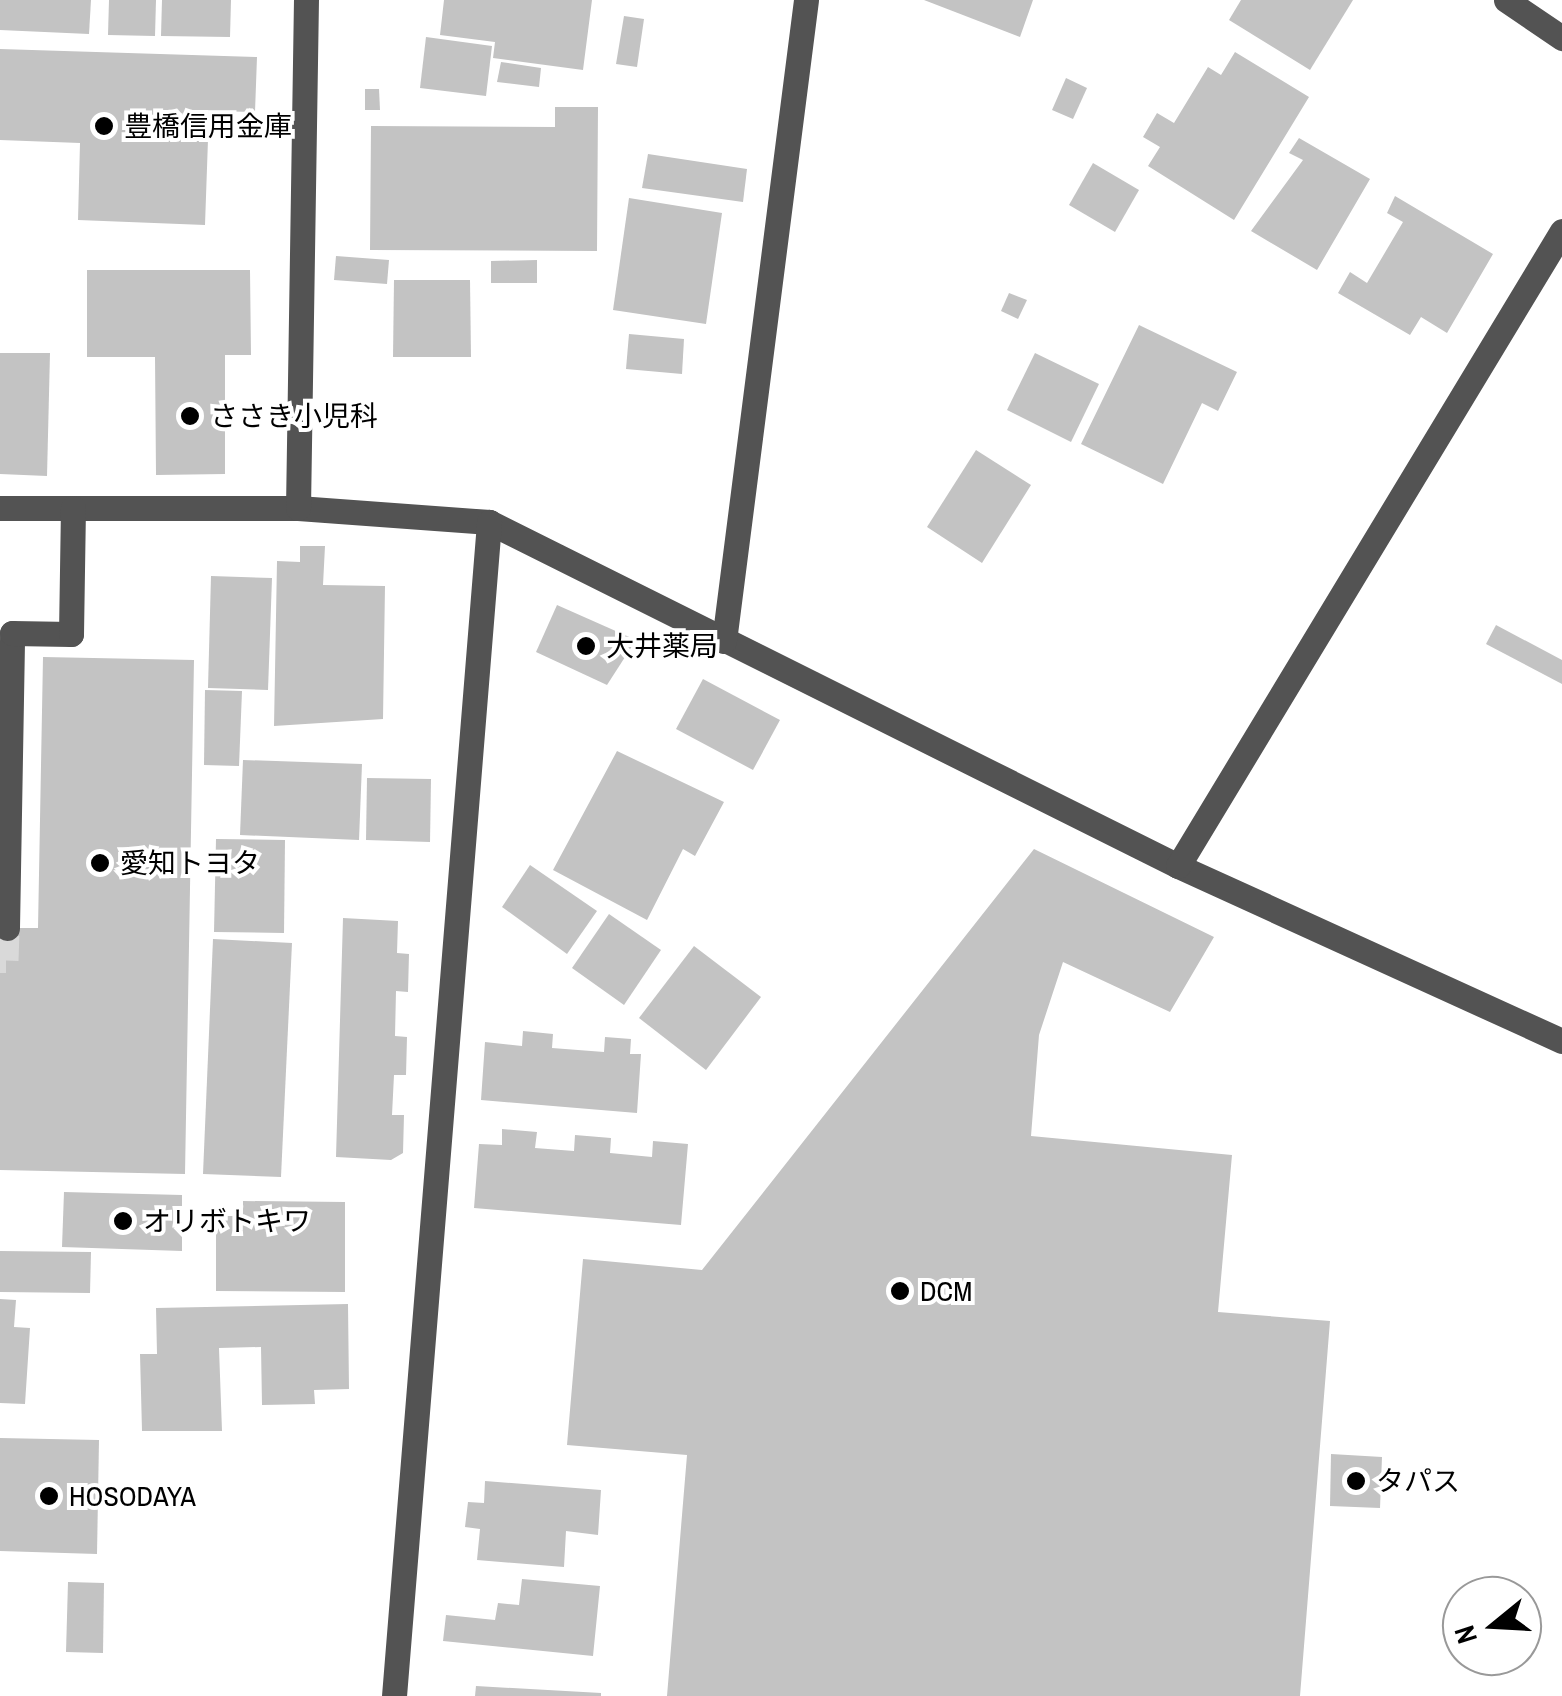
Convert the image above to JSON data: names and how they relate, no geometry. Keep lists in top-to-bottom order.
{
  "places": [
    "豊橋信用金庫",
    "ささき小児科",
    "大井薬局",
    "愛知トヨタ",
    "オリボトキワ",
    "DCM",
    "タパス",
    "HOSODAYA"
  ],
  "north": "left"
}
